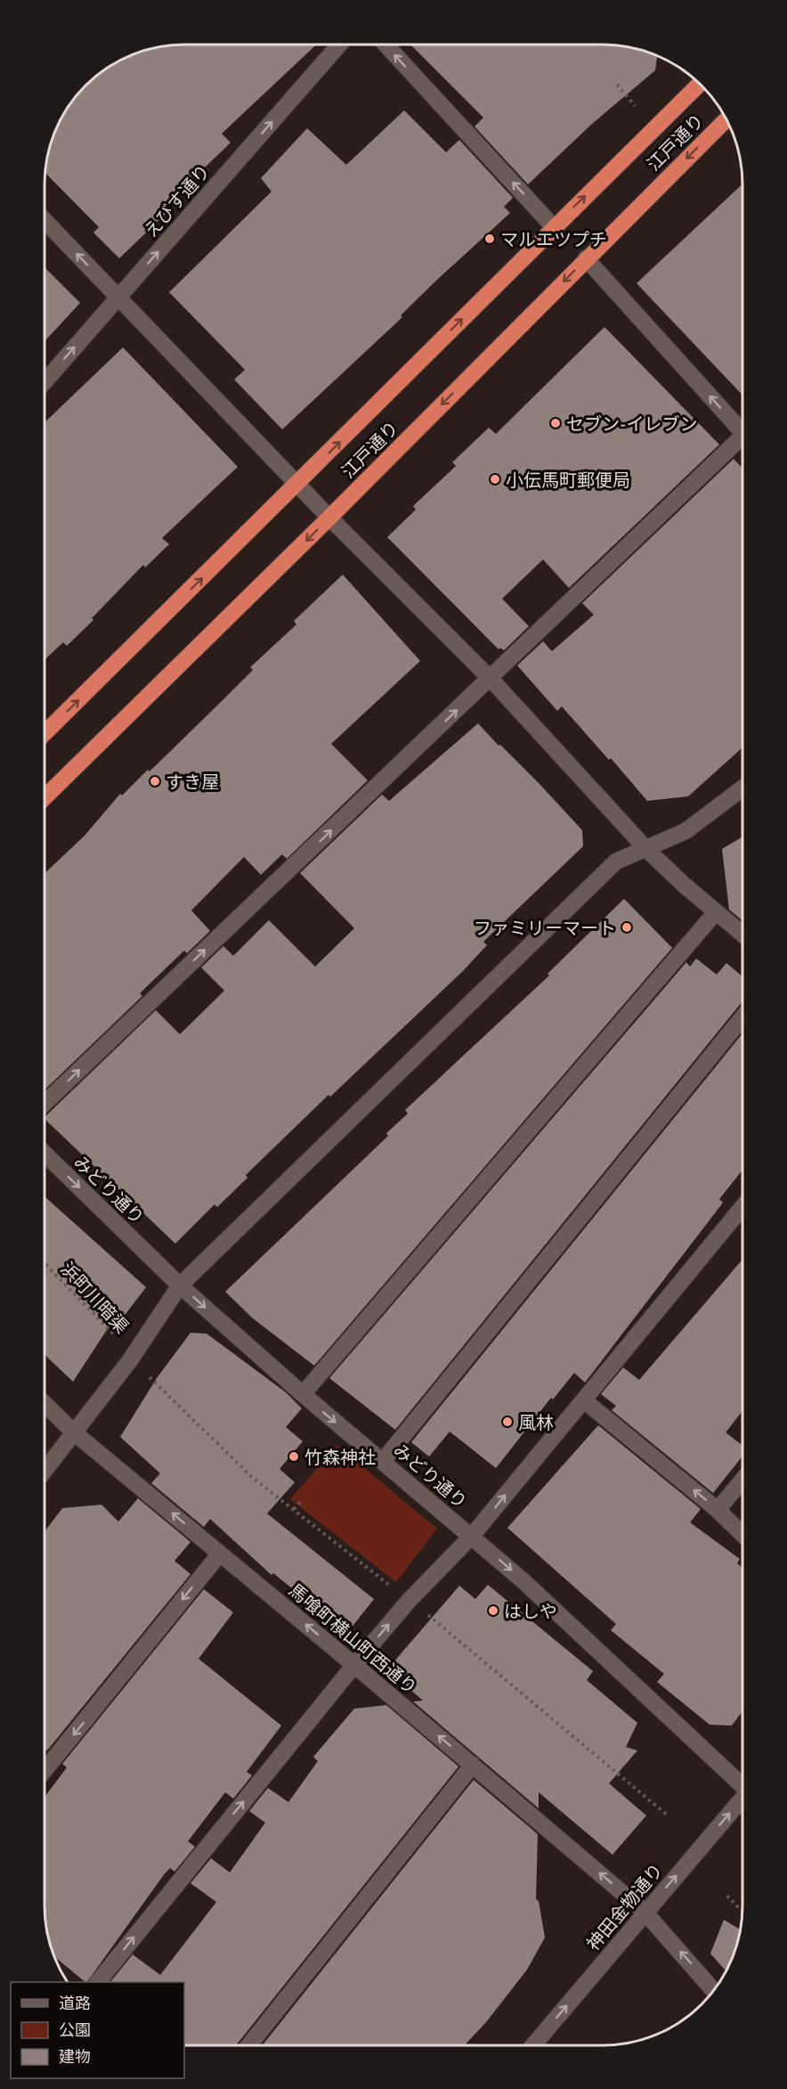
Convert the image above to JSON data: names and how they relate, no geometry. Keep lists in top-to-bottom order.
{
  "streets": {
    "highway": ["江戸通り"],
    "street": [
      "えびす通り",
      "みどり通り",
      "馬喰町横山町西通り",
      "神田金物通り"
    ],
    "path": ["浜町川暗渠"]
  },
  "crossings": [
    ["馬喰町横山町西通り", "神田金物通り"]
  ],
  "one_way": [
    "えびす通り",
    "みどり通り",
    "馬喰町横山町西通り",
    "神田金物通り"
  ],
  "places": [
    "マルエツプチ",
    "セブン-イレブン",
    "小伝馬町郵便局",
    "すき屋",
    "ファミリーマート",
    "風林",
    "竹森神社",
    "はしや"
  ],
  "legend": ["道路", "公園", "建物"]
}
